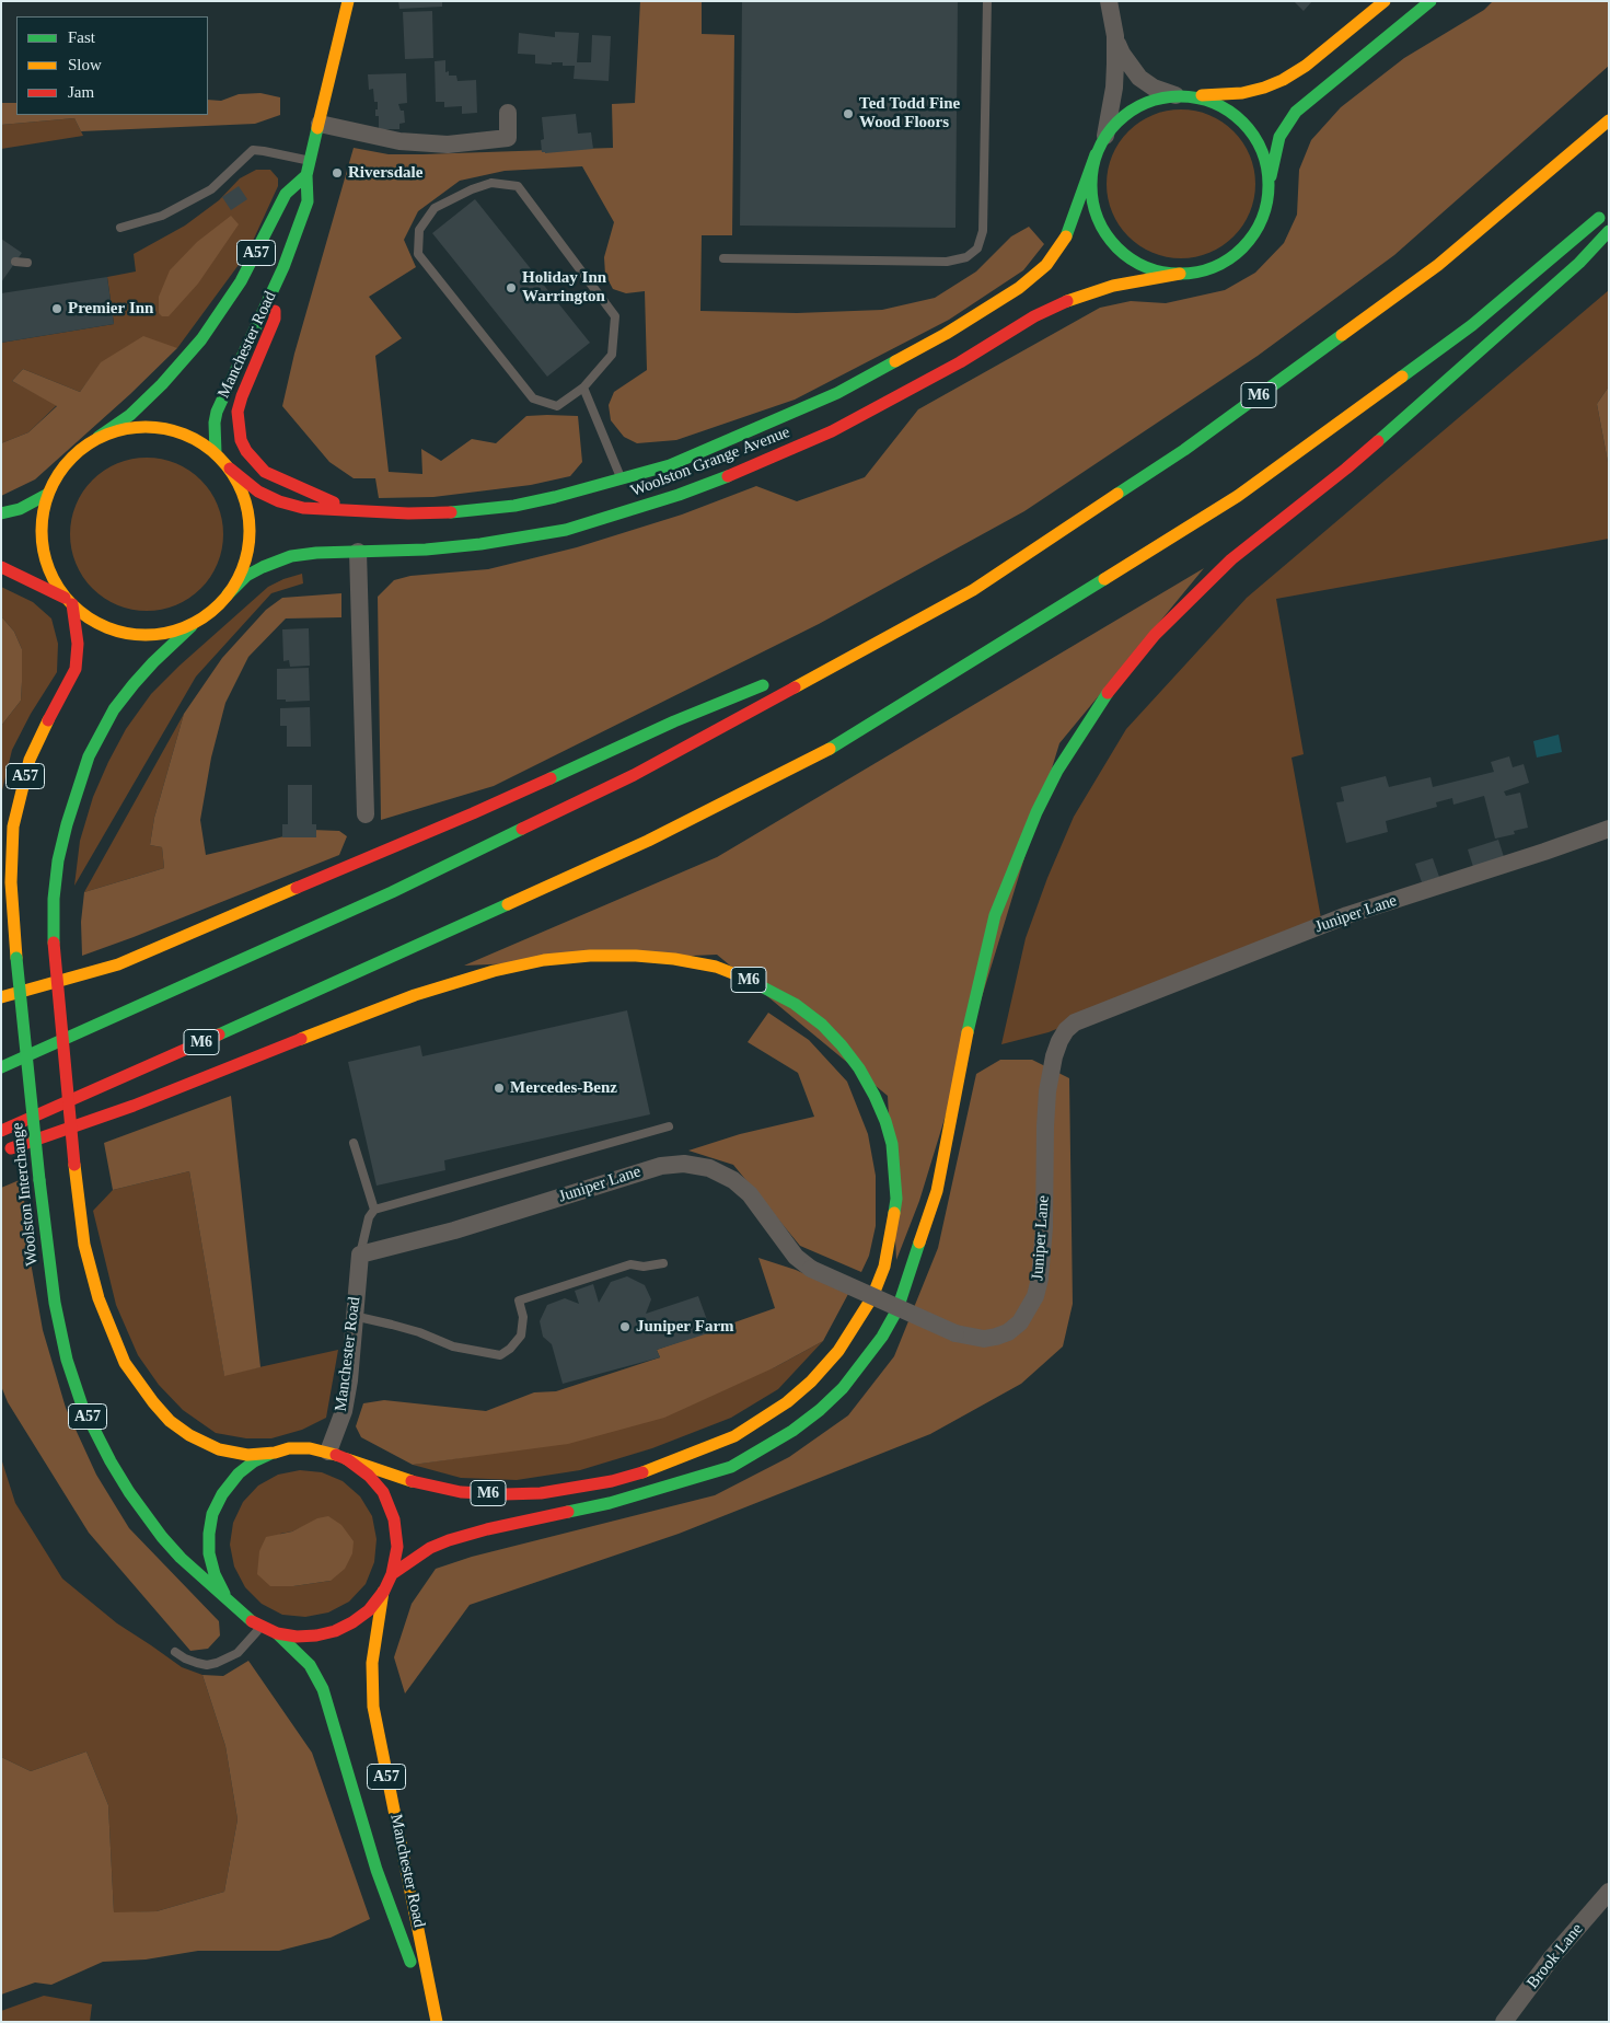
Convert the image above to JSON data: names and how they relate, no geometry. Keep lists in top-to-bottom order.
{
  "streets": {
    "main road": [
      "A57",
      "Manchester Road",
      "M6",
      "Woolston Grange Avenue",
      "Woolston Interchange"
    ],
    "street": ["Juniper Lane", "Brook Lane"]
  },
  "crossings": [
    ["Manchester Road", "M6"],
    ["Manchester Road", "Juniper Lane"],
    ["Manchester Road", "Woolston Interchange"],
    ["M6", "Woolston Interchange"],
    ["Woolston Grange Avenue", "Woolston Interchange"]
  ],
  "places": [
    "Ted Todd Fine Wood Floors",
    "Riversdale",
    "Holiday Inn Warrington",
    "Premier Inn",
    "Mercedes-Benz",
    "Juniper Farm"
  ],
  "legend": ["Fast", "Slow", "Jam"]
}
